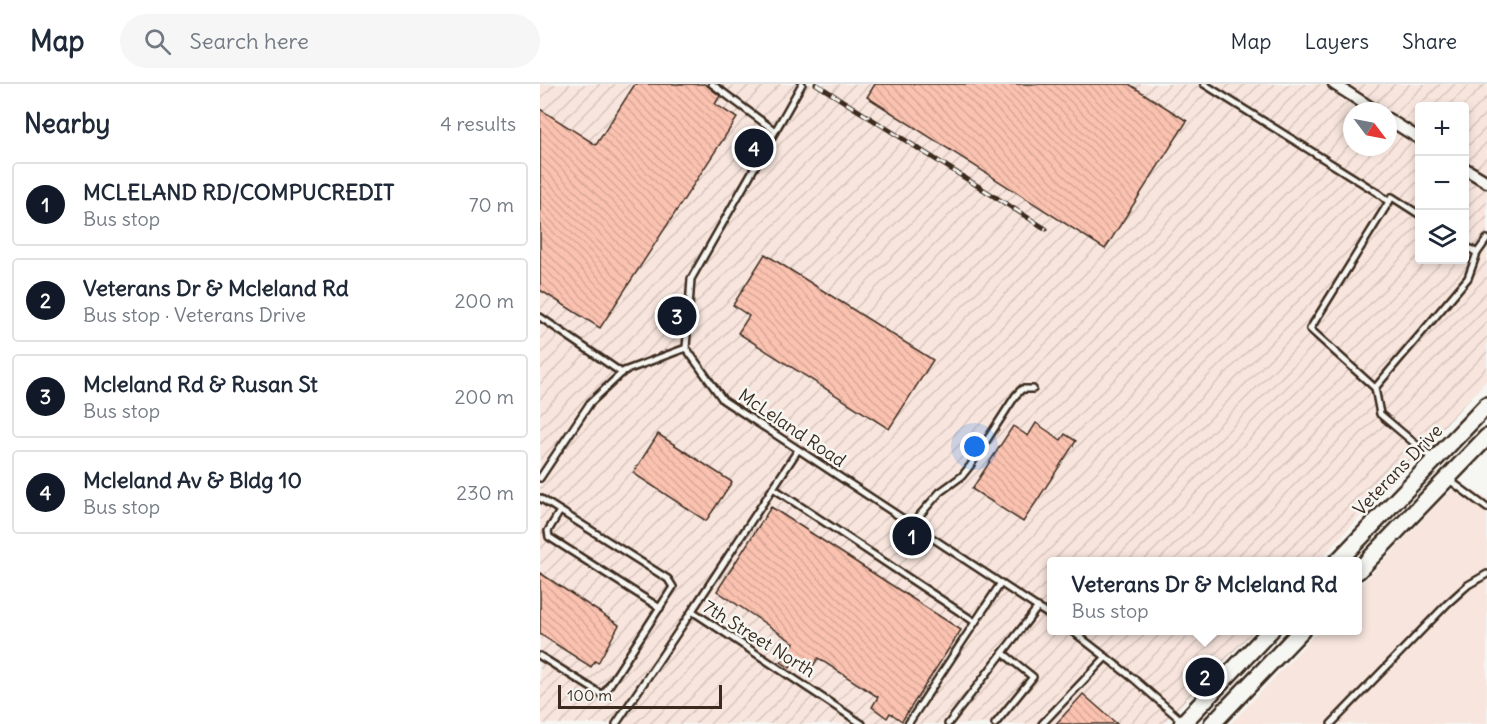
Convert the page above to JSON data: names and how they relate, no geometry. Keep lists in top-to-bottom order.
{
  "streets": {
    "main road": ["Veterans Drive"],
    "lane": ["McLeland Road", "7th Street North"]
  },
  "scale_bar": "100 m",
  "north": "bottom right",
  "page": {
    "header": "Map",
    "search": "Search here",
    "nav": ["Map", "Layers", "Share"],
    "heading": ["Nearby", "4 results"],
    "map_buttons": ["+", "−"],
    "pins": [
      "4",
      "3",
      "1",
      "2"
    ],
    "list": [
      {
        "mark": "1",
        "name": "MCLELAND RD/COMPUCREDIT",
        "note": "Bus stop",
        "value": "70 m"
      },
      {
        "mark": "2",
        "name": "Veterans Dr & Mcleland Rd",
        "note": "Bus stop · Veterans Drive",
        "value": "200 m"
      },
      {
        "mark": "3",
        "name": "Mcleland Rd & Rusan St",
        "note": "Bus stop",
        "value": "200 m"
      },
      {
        "mark": "4",
        "name": "Mcleland Av & Bldg 10",
        "note": "Bus stop",
        "value": "230 m"
      }
    ],
    "popup": ["Veterans Dr & Mcleland Rd", "Bus stop"],
    "scale": "100 m"
  }
}
